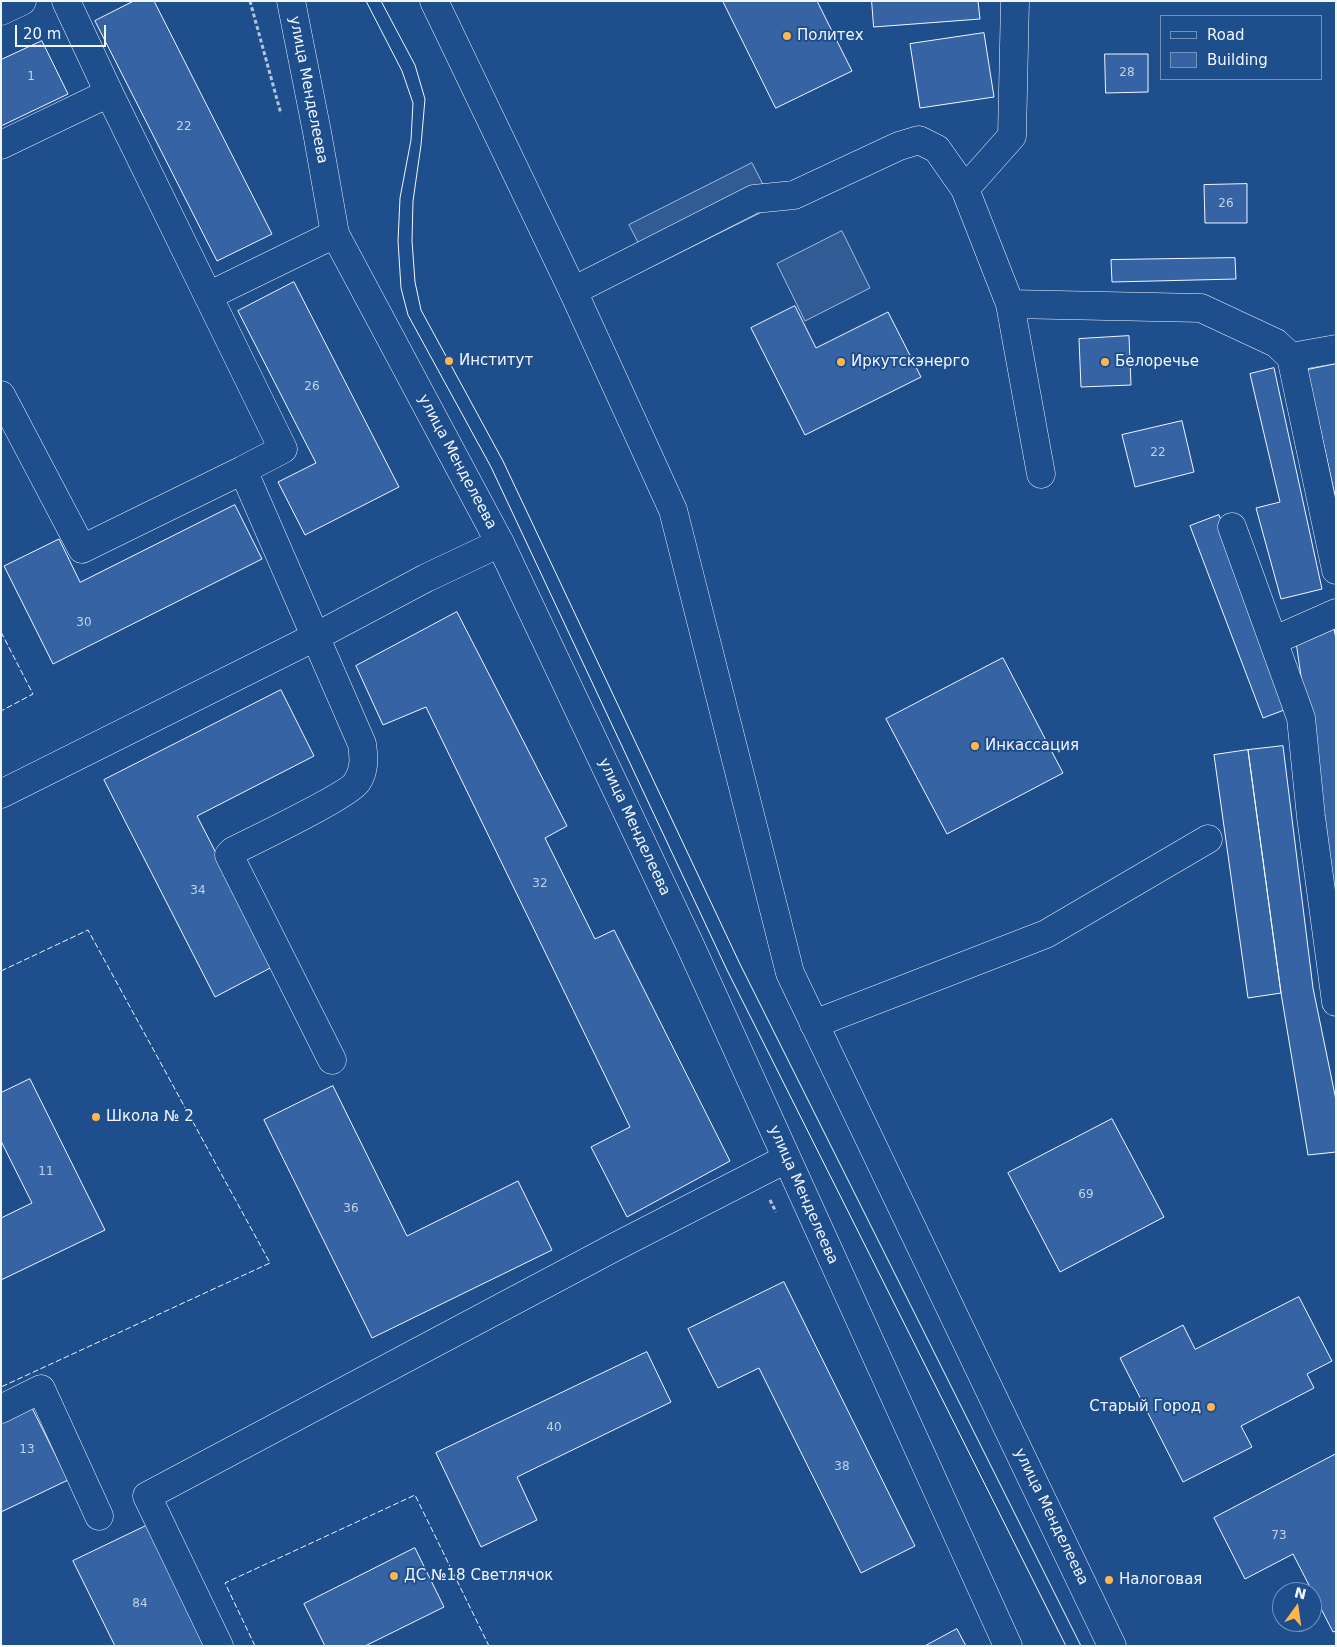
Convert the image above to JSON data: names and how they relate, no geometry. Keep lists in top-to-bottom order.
{
  "streets": {
    "main road": ["улица Менделеева"]
  },
  "places": [
    "Политех",
    "Институт",
    "Иркутскэнерго",
    "Белоречье",
    "Инкассация",
    "Школа № 2",
    "Старый Город",
    "ДС №18 Светлячок",
    "Налоговая"
  ],
  "house_numbers": [
    "28",
    "1",
    "22",
    "26",
    "26",
    "22",
    "30",
    "32",
    "34",
    "11",
    "69",
    "36",
    "40",
    "13",
    "38",
    "73",
    "84"
  ],
  "legend": ["Road", "Building"],
  "scale_bar": "20 m",
  "north": "top"
}
